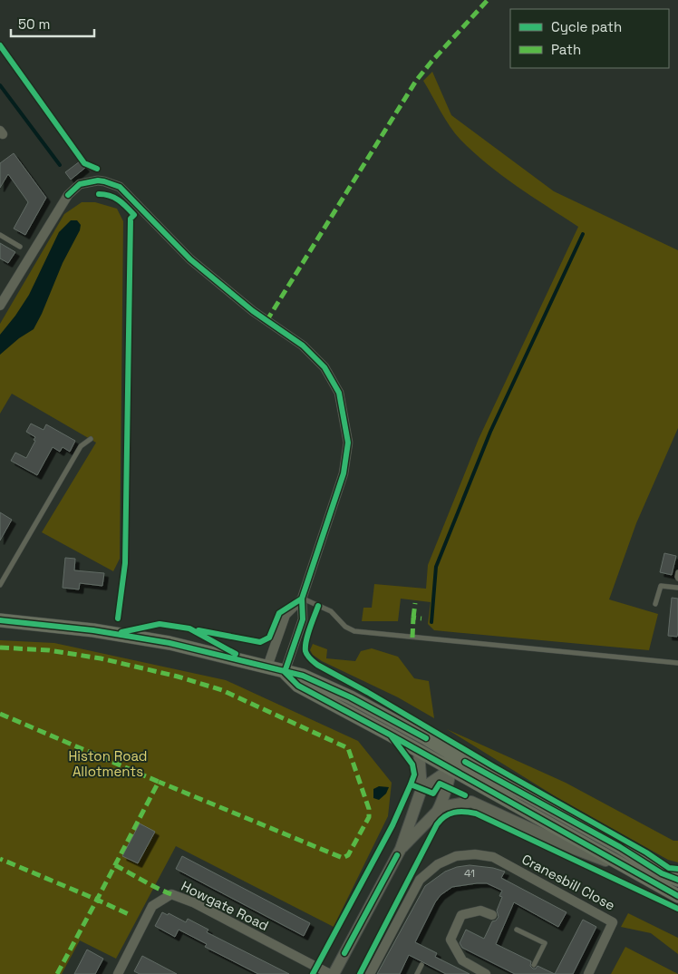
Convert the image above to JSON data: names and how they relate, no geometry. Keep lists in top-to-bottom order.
{
  "streets": {
    "street": ["Cranesbill Close", "Howgate Road"]
  },
  "parks": ["Histon Road Allotments"],
  "house_numbers": ["41"],
  "legend": ["Cycle path", "Path"],
  "scale_bar": "50 m"
}
